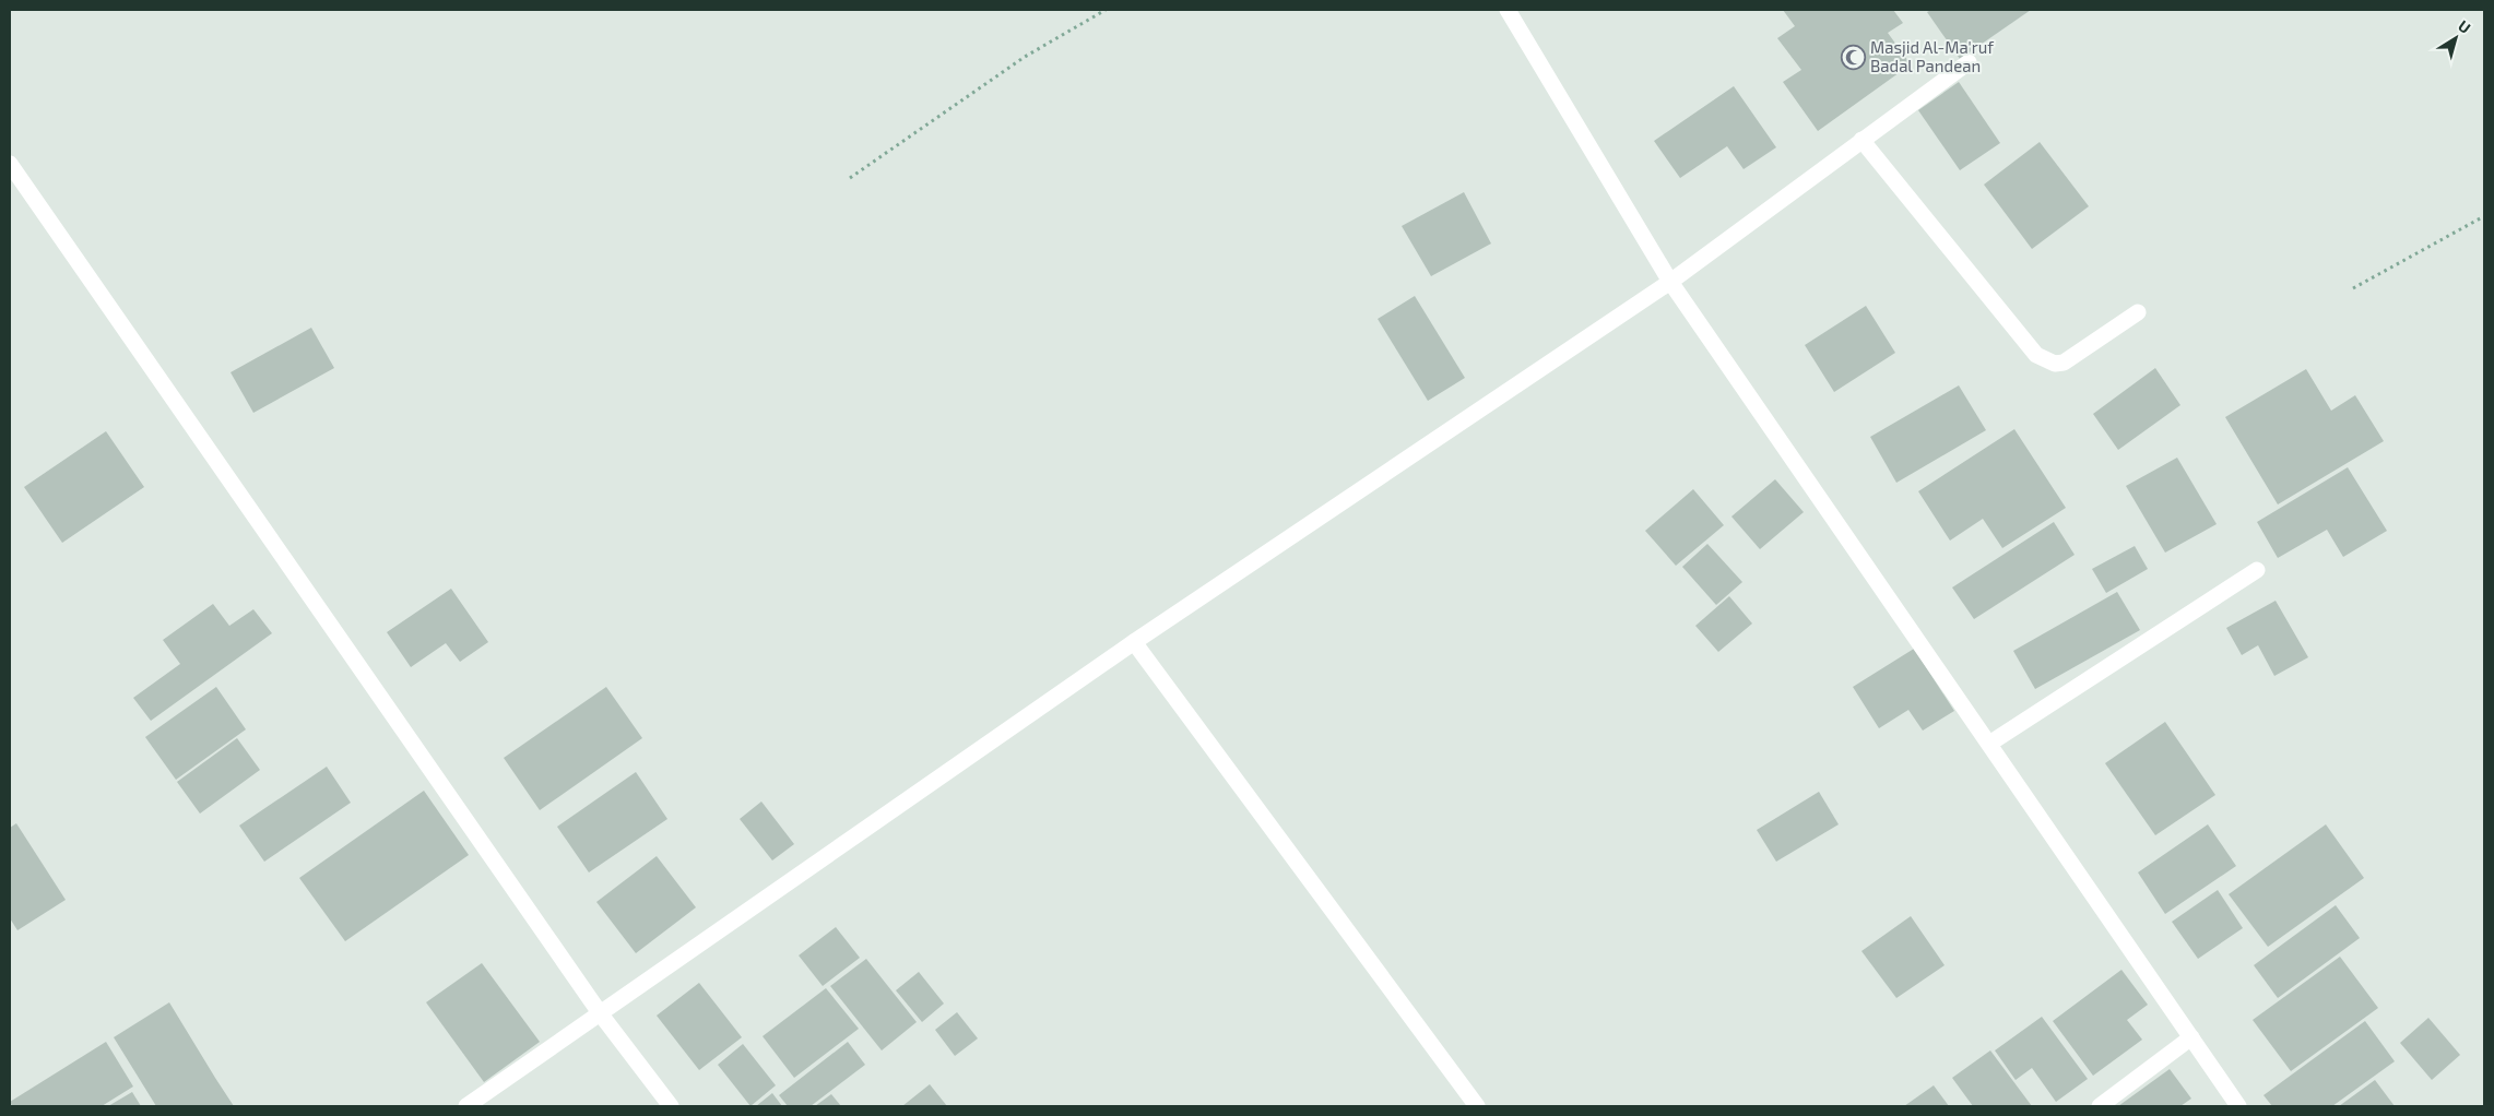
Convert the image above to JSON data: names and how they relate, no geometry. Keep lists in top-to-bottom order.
{
  "places": {
    "mosque": ["Masjid Al-Ma'ruf Badal Pandean"]
  },
  "north": "top right"
}
